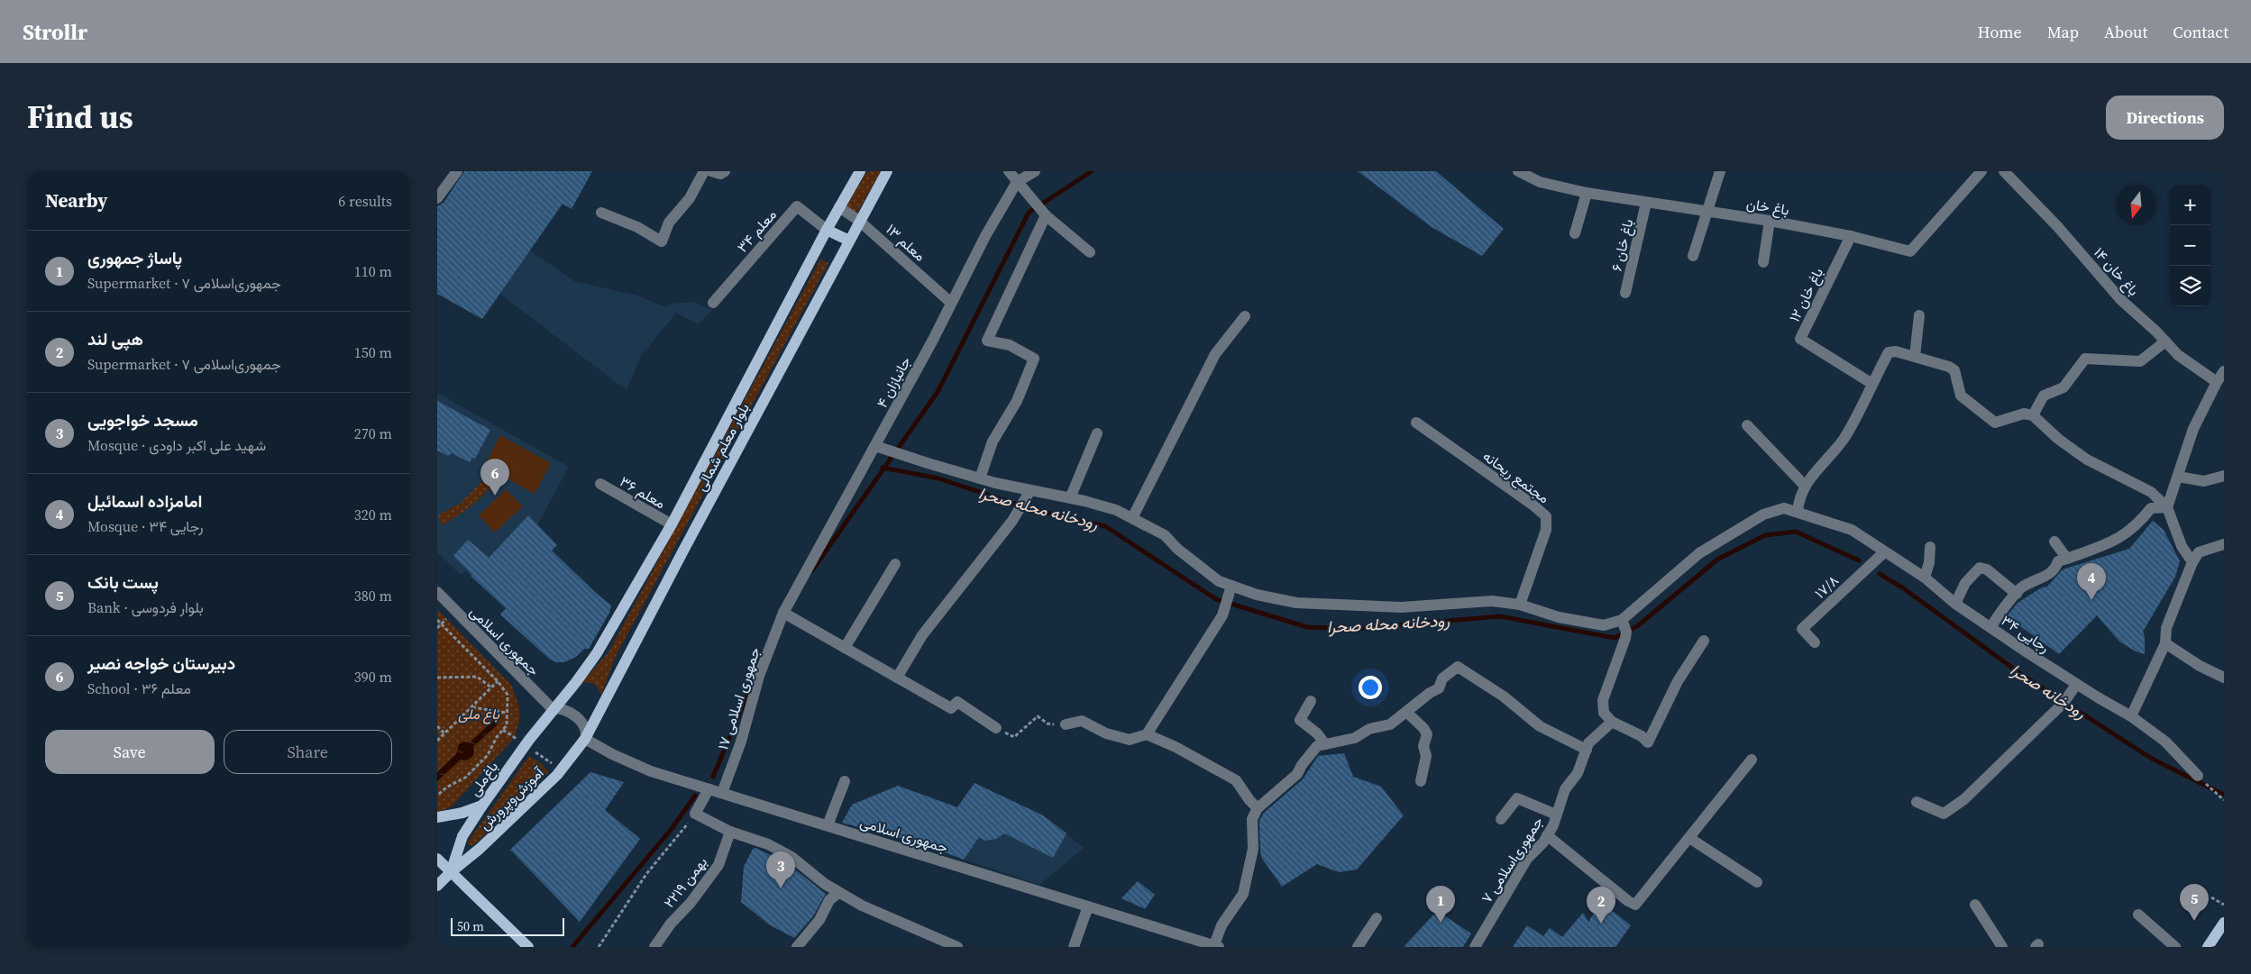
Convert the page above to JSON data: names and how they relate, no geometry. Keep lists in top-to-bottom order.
{
  "streets": {
    "main road": ["بلوار معلم شمالی", "باغ‌ملی", "آموزش‌و‌پرورش"],
    "street": [
      "باغ خان",
      "معلم ۳۴",
      "معلم ۱۳",
      "باغ خان ۶",
      "باغ خان ۱۴",
      "باغ خان ۱۲",
      "جانبازان ۴",
      "مجتمع ریحانه",
      "معلم ۳۶",
      "۱۷/۸",
      "رجایی ۳۴",
      "جمهوری اسلامی",
      "جمهوری اسلامی ۱۷",
      "جمهوری‌اسلامی ۷",
      "۲۲بهمن ۱۹"
    ]
  },
  "crossings": [
    ["باغ خان", "باغ خان ۶"],
    ["باغ خان", "باغ خان ۱۲"],
    ["معلم ۳۴", "بلوار معلم شمالی"],
    ["معلم ۱۳", "جانبازان ۴"],
    ["معلم ۱۳", "بلوار معلم شمالی"],
    ["جانبازان ۴", "جمهوری اسلامی ۱۷"],
    ["بلوار معلم شمالی", "معلم ۳۶"],
    ["بلوار معلم شمالی", "جمهوری اسلامی"],
    ["بلوار معلم شمالی", "باغ‌ملی"],
    ["بلوار معلم شمالی", "آموزش‌و‌پرورش"],
    ["۱۷/۸", "رجایی ۳۴"],
    ["جمهوری اسلامی", "جمهوری اسلامی ۱۷"],
    ["جمهوری اسلامی", "باغ‌ملی"],
    ["جمهوری اسلامی", "آموزش‌و‌پرورش"],
    ["باغ‌ملی", "آموزش‌و‌پرورش"]
  ],
  "water": ["رودخانه محله صحرا", "رودخانه صحرا"],
  "parks": ["باغ ملی"],
  "scale_bar": "50 m",
  "north": "bottom",
  "page": {
    "header": "Strollr",
    "nav": [
      "Home",
      "Map",
      "About",
      "Contact"
    ],
    "title": "Find us",
    "buttons": [
      "Directions",
      ["Save", "Share"]
    ],
    "heading": ["Nearby", "6 results"],
    "map_buttons": ["+", "−"],
    "list": [
      {
        "mark": "1",
        "name": "پاساژ جمهوری",
        "note": "Supermarket · جمهوری‌اسلامی ۷",
        "value": "110 m"
      },
      {
        "mark": "2",
        "name": "هپی لند",
        "note": "Supermarket · جمهوری‌اسلامی ۷",
        "value": "150 m"
      },
      {
        "mark": "3",
        "name": "مسجد خواجویی",
        "note": "Mosque · شهید علی اکبر داودی",
        "value": "270 m"
      },
      {
        "mark": "4",
        "name": "امامزاده اسمائیل",
        "note": "Mosque · رجایی ۳۴",
        "value": "320 m"
      },
      {
        "mark": "5",
        "name": "پست بانک",
        "note": "Bank · بلوار فردوسی",
        "value": "380 m"
      },
      {
        "mark": "6",
        "name": "دبیرستان خواجه نصیر",
        "note": "School · معلم ۳۶",
        "value": "390 m"
      }
    ],
    "pins": [
      "6",
      "4",
      "3",
      "5",
      "1",
      "2"
    ],
    "scale": "50 m"
  }
}
